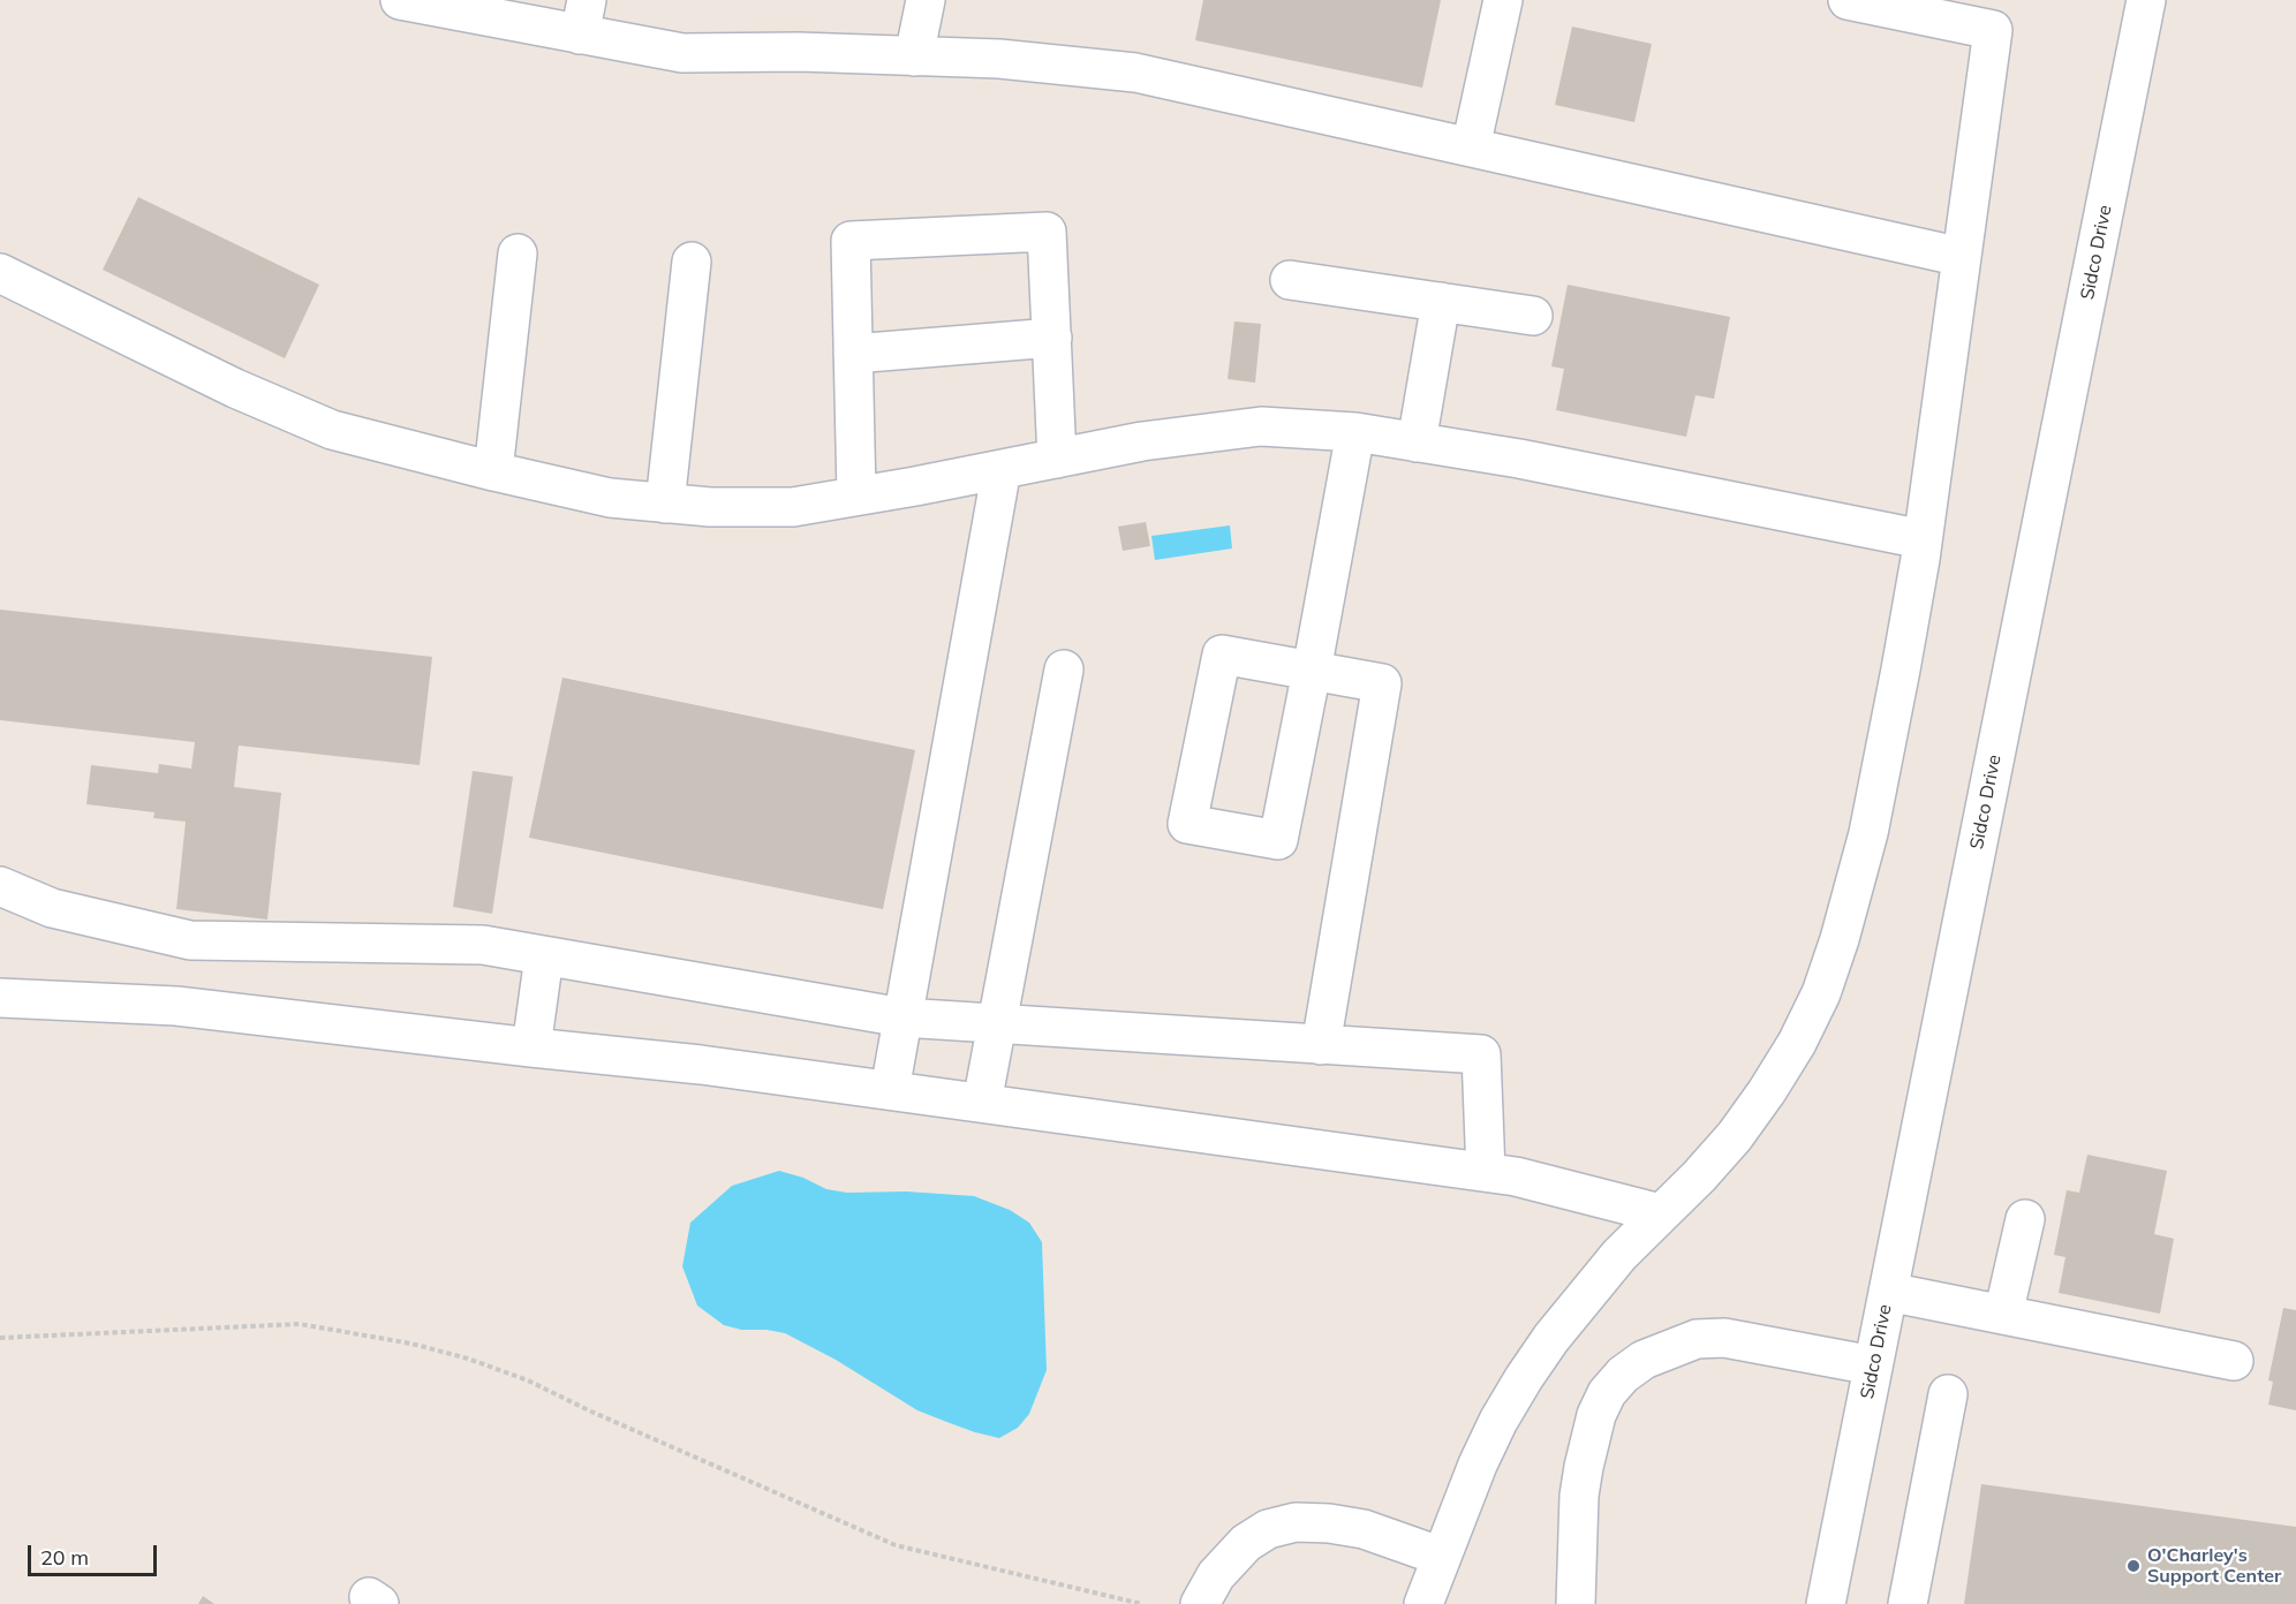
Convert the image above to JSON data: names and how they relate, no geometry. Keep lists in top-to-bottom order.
{
  "streets": {
    "street": ["Sidco Drive"]
  },
  "places": ["O'Charley's Support Center"],
  "scale_bar": "20 m"
}
